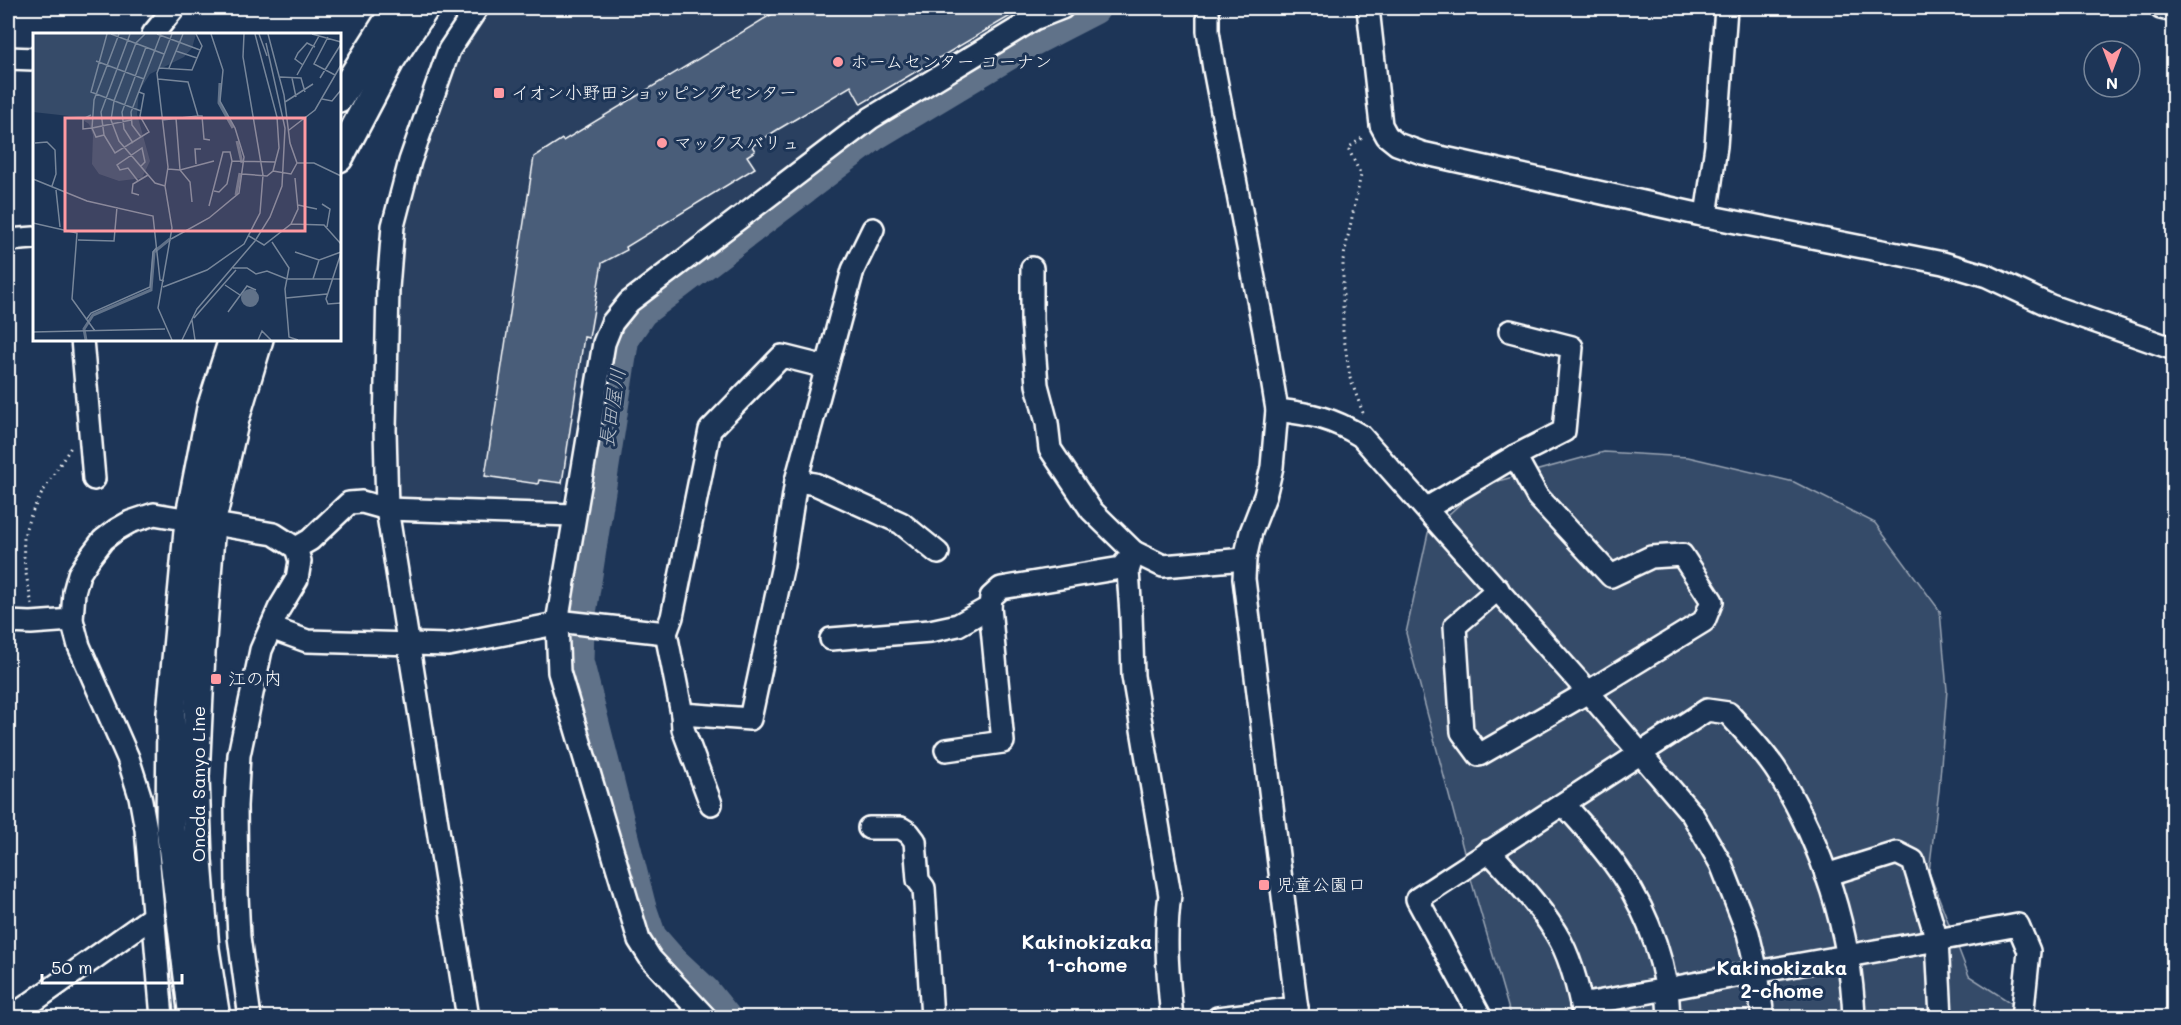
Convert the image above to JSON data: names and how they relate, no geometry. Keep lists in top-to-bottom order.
{
  "streets": {
    "main road": ["Onoda Sanyo Line"]
  },
  "districts": ["Kakinokizaka 1-chome", "Kakinokizaka 2-chome"],
  "water": ["長田屋川"],
  "places": {
    "other": ["ホームセンター コーナン", "マックスバリュ"],
    "transit": ["イオン小野田ショッピングセンター", "江の内", "児童公園口"]
  },
  "scale_bar": "50 m",
  "north": "bottom"
}
